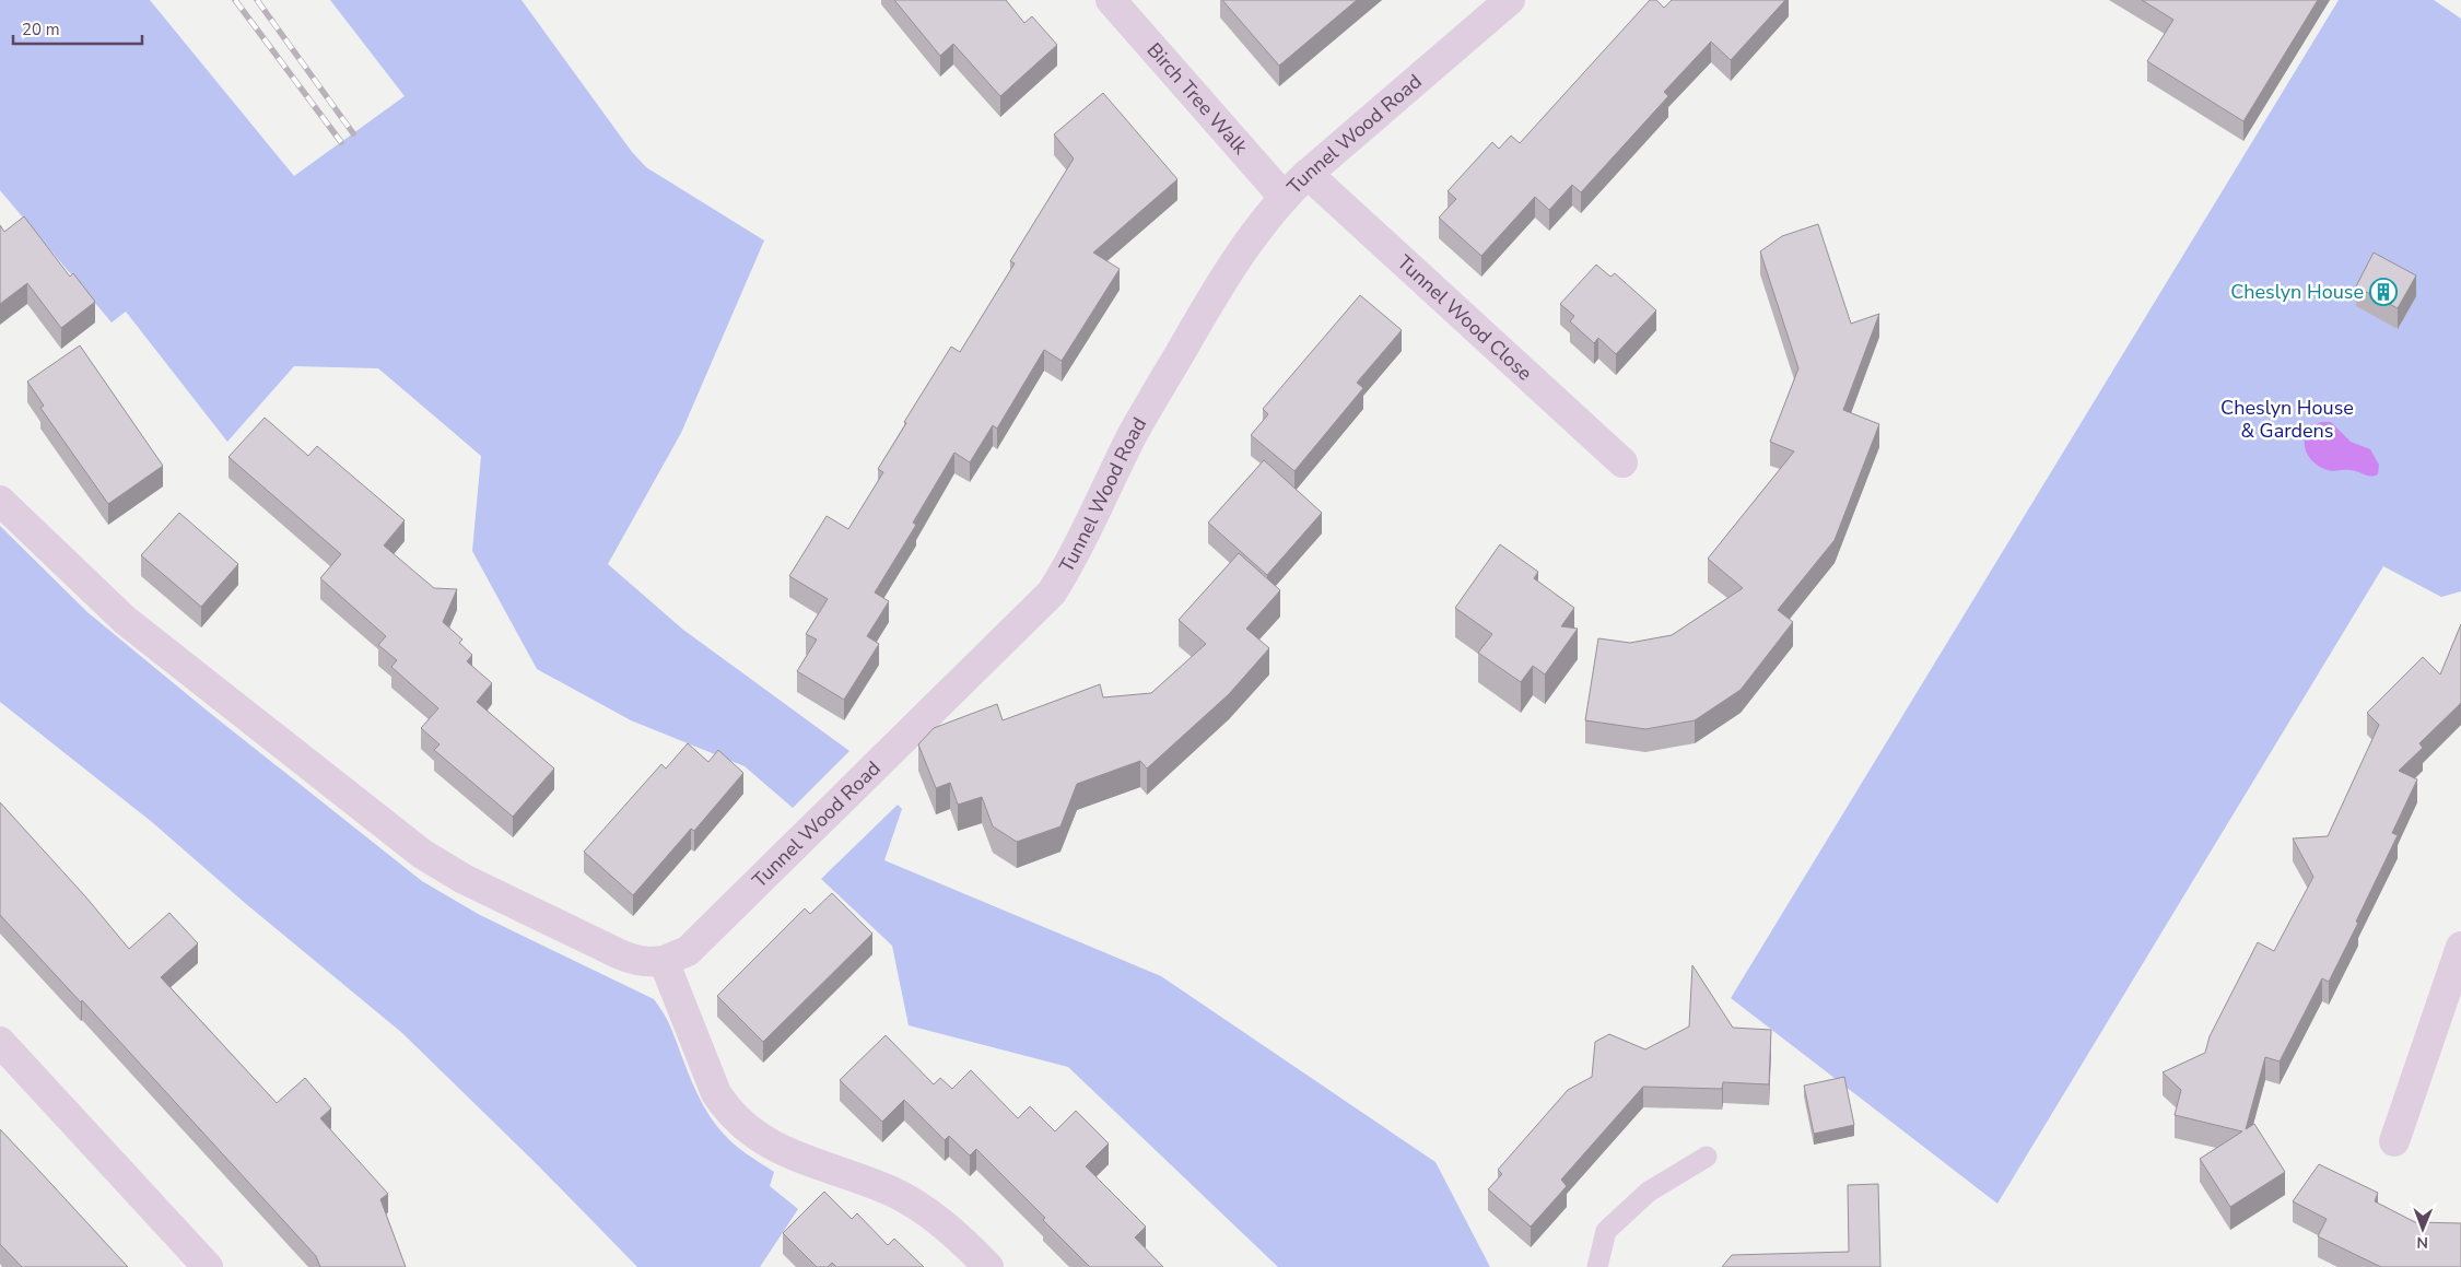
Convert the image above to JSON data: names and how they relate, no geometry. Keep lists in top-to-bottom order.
{
  "streets": {
    "street": ["Birch Tree Walk", "Tunnel Wood Road", "Tunnel Wood Close"]
  },
  "crossings": [
    ["Birch Tree Walk", "Tunnel Wood Road"],
    ["Tunnel Wood Road", "Tunnel Wood Close"]
  ],
  "parks": ["Cheslyn House & Gardens"],
  "places": {
    "building": ["Cheslyn House"]
  },
  "scale_bar": "20 m",
  "north": "bottom"
}
